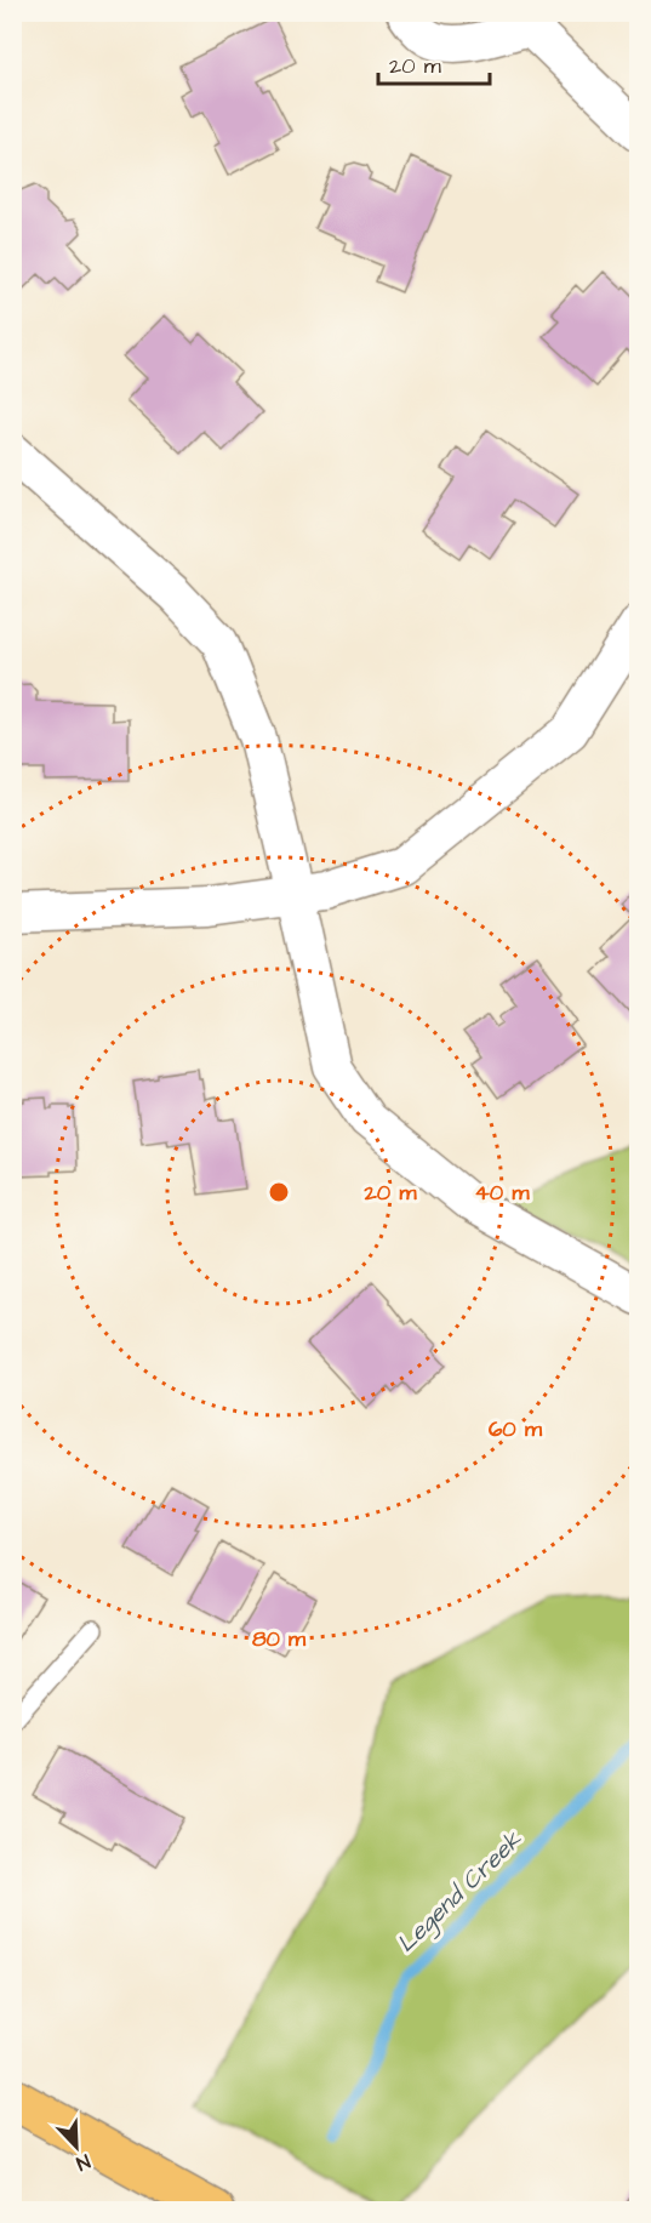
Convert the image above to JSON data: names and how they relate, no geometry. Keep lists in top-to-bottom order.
{
  "water": ["Legend Creek"],
  "scale_bar": "20 m",
  "north": "bottom right",
  "rings": [
    "20 m",
    "40 m",
    "60 m",
    "80 m"
  ]
}
